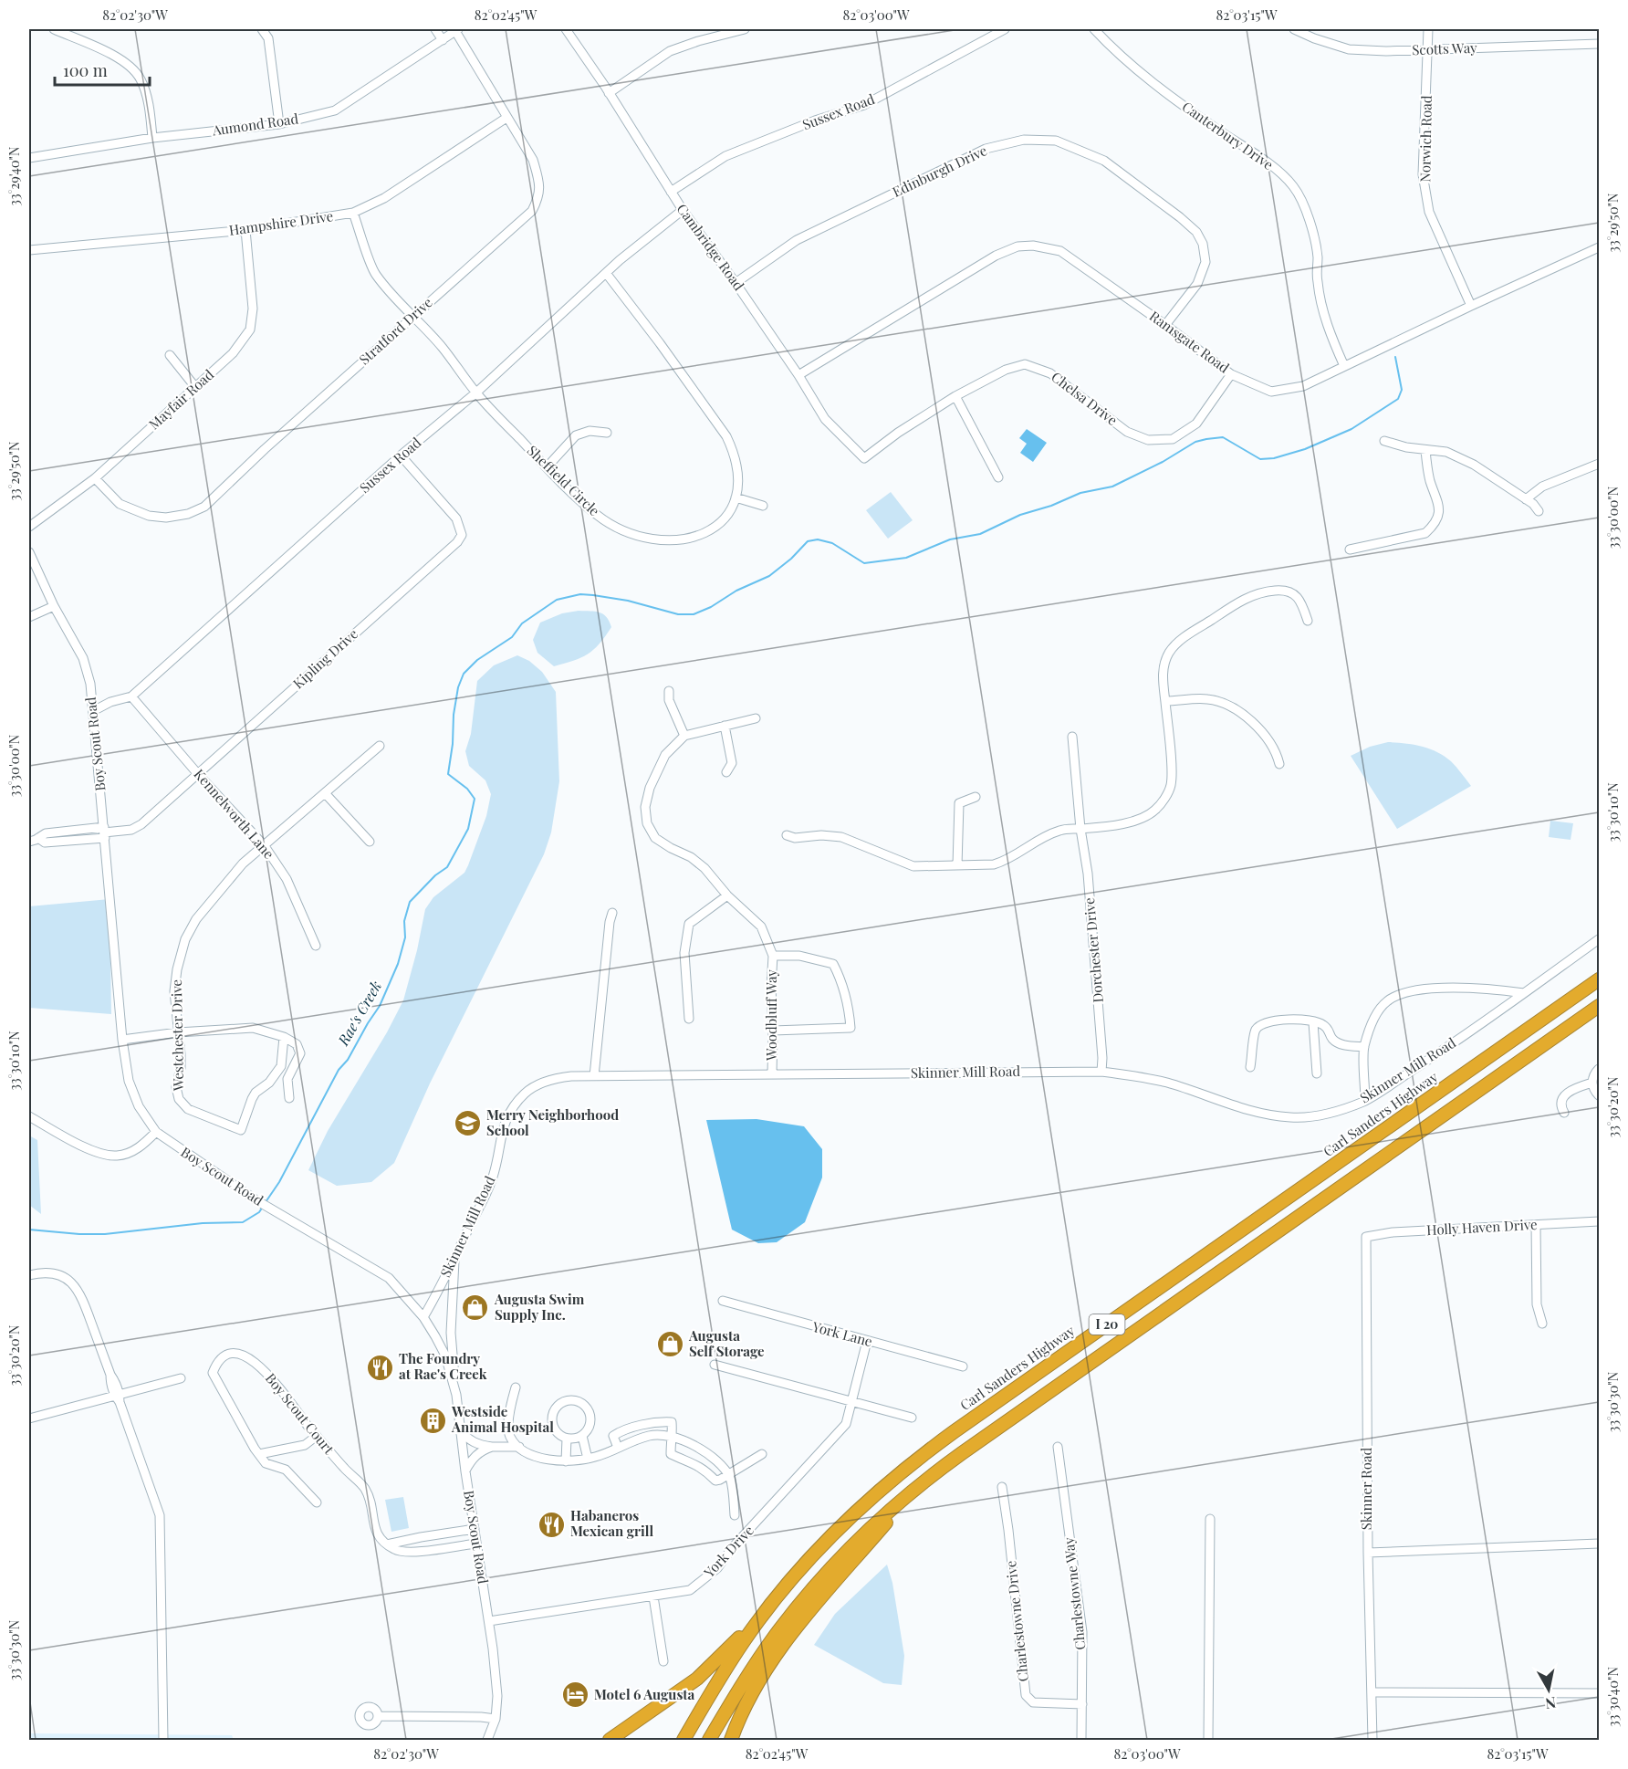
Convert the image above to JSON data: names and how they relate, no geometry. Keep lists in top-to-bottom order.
{
  "streets": {
    "highway": ["Carl Sanders Highway", "I 20"],
    "street": [
      "Scotts Way",
      "Sussex Road",
      "Aumond Road",
      "Canterbury Drive",
      "Norwich Road",
      "Edinburgh Drive",
      "Hampshire Drive",
      "Cambridge Road",
      "Stratford Drive",
      "Ramsgate Road",
      "Chelsa Drive",
      "Mayfair Road",
      "Sheffield Circle",
      "Kipling Drive",
      "Boy Scout Road",
      "Kennelworth Lane",
      "Dorchester Drive",
      "Woodbluff Way",
      "Westchester Drive",
      "Skinner Mill Road",
      "Holly Haven Drive",
      "York Lane",
      "Boy Scout Court",
      "Skinner Road",
      "York Drive",
      "Charlestowne Way",
      "Charlestowne Drive"
    ]
  },
  "crossings": [
    ["Scotts Way", "Norwich Road"],
    ["Sussex Road", "Cambridge Road"],
    ["Sussex Road", "Sheffield Circle"],
    ["Sussex Road", "Kipling Drive"],
    ["Sussex Road", "Boy Scout Road"],
    ["Sussex Road", "Kennelworth Lane"],
    ["Aumond Road", "Stratford Drive"],
    ["Canterbury Drive", "Ramsgate Road"],
    ["Norwich Road", "Ramsgate Road"],
    ["Edinburgh Drive", "Cambridge Road"],
    ["Edinburgh Drive", "Ramsgate Road"],
    ["Hampshire Drive", "Stratford Drive"],
    ["Hampshire Drive", "Mayfair Road"],
    ["Hampshire Drive", "Sheffield Circle"],
    ["Cambridge Road", "Ramsgate Road"],
    ["Cambridge Road", "Chelsa Drive"],
    ["Stratford Drive", "Mayfair Road"],
    ["Stratford Drive", "Sheffield Circle"],
    ["Ramsgate Road", "Chelsa Drive"],
    ["Kipling Drive", "Boy Scout Road"],
    ["Kipling Drive", "Kennelworth Lane"],
    ["Boy Scout Road", "Skinner Mill Road"],
    ["Boy Scout Road", "York Drive"],
    ["Kennelworth Lane", "Westchester Drive"],
    ["Dorchester Drive", "Skinner Mill Road"],
    ["Woodbluff Way", "Skinner Mill Road"],
    ["Holly Haven Drive", "Skinner Road"],
    ["York Lane", "York Drive"],
    ["Charlestowne Way", "Charlestowne Drive"]
  ],
  "water": ["Rae's Creek"],
  "places": {
    "school or university": ["Merry Neighborhood School"],
    "shop": ["Augusta Swim Supply Inc.", "Augusta Self Storage"],
    "restaurant": ["The Foundry at Rae's Creek", "Habaneros Mexican grill"],
    "building": ["Westside Animal Hospital"],
    "hotel": ["Motel 6 Augusta"]
  },
  "scale_bar": "100 m",
  "north": "bottom",
  "coordinates": [
    "82°02'30\"W",
    "82°02'45\"W",
    "82°03'00\"W",
    "82°03'15\"W",
    "33°29'40\"N",
    "33°29'50\"N",
    "33°30'00\"N",
    "33°30'10\"N",
    "33°30'20\"N",
    "33°30'30\"N",
    "33°30'40\"N"
  ]
}
